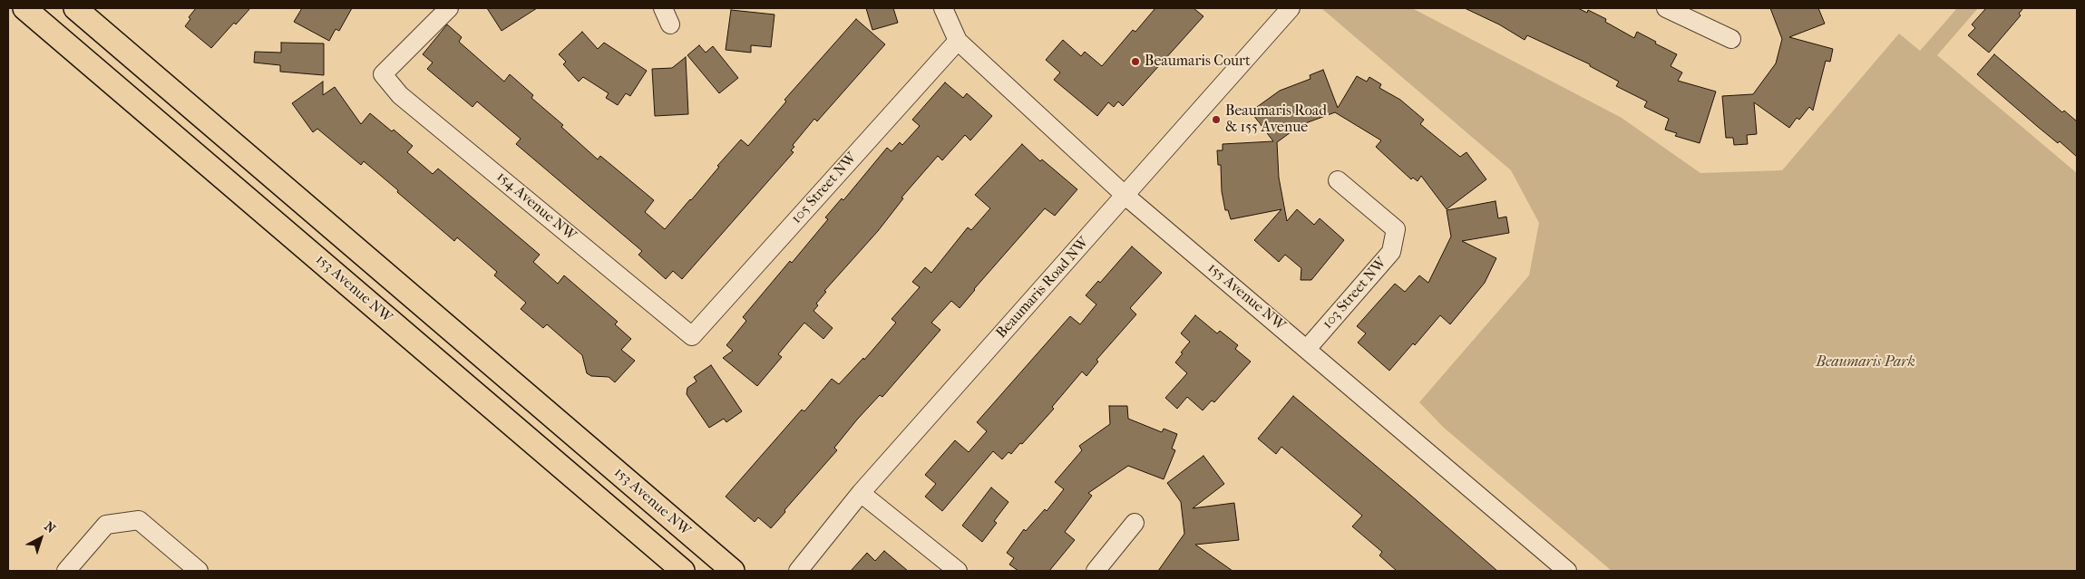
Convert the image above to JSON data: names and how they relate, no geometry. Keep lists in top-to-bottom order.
{
  "streets": {
    "main road": ["153 Avenue NW"],
    "street": [
      "105 Street NW",
      "154 Avenue NW",
      "Beaumaris Road NW",
      "103 Street NW",
      "155 Avenue NW"
    ]
  },
  "crossings": [
    ["105 Street NW", "154 Avenue NW"],
    ["105 Street NW", "155 Avenue NW"],
    ["Beaumaris Road NW", "155 Avenue NW"],
    ["103 Street NW", "155 Avenue NW"]
  ],
  "parks": ["Beaumaris Park"],
  "places": ["Beaumaris Court", "Beaumaris Road & 155 Avenue"],
  "north": "top right"
}
